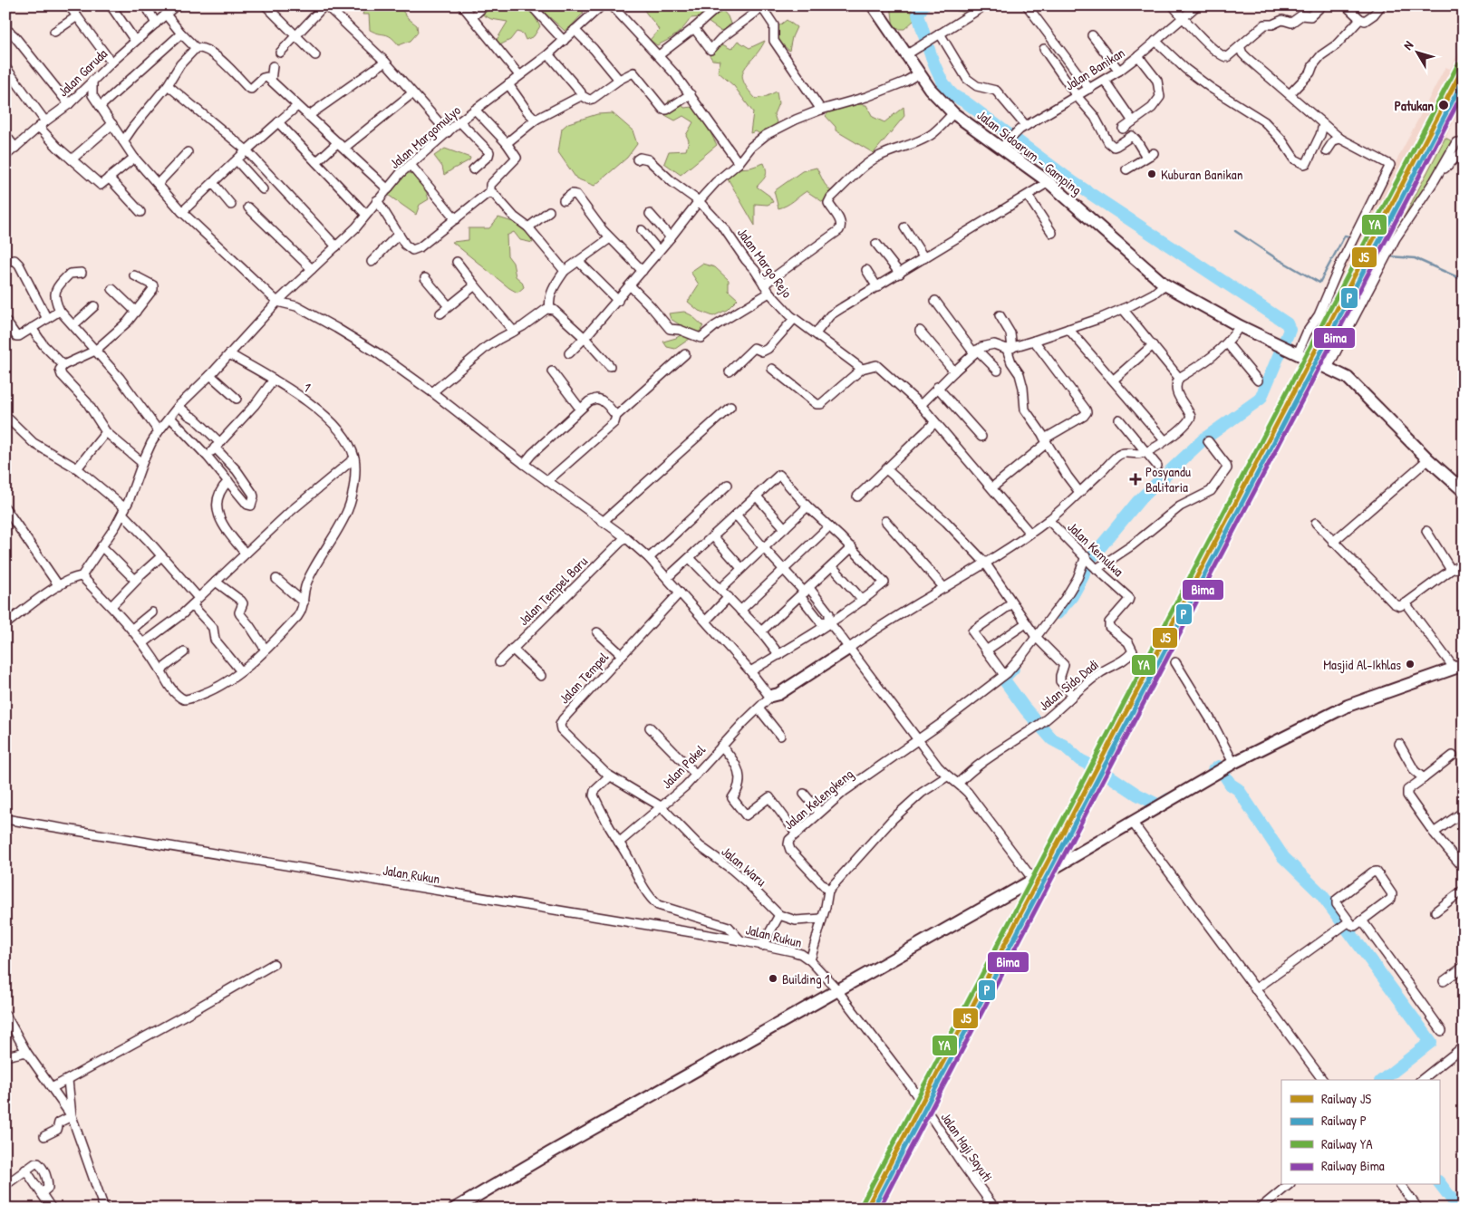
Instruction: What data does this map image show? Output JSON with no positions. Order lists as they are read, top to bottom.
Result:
{
  "streets": {
    "main road": ["Jalan Sidoarum - Gamping"],
    "street": [
      "Jalan Banikan",
      "Jalan Garuda",
      "Jalan Margomulyo",
      "Jalan Margo Rejo",
      "1",
      "Jalan Kemulwa",
      "Jalan Tempel Baru",
      "Jalan Tempel",
      "Jalan Sido Dadi",
      "Jalan Pakel",
      "Jalan Kelengkeng",
      "Jalan Waru",
      "Jalan Rukun",
      "Jalan Haji Sayuti"
    ]
  },
  "crossings": [
    ["Jalan Banikan", "Jalan Sidoarum - Gamping"],
    ["Jalan Margomulyo", "1"],
    ["Jalan Kemulwa", "Jalan Sido Dadi"],
    ["Jalan Kemulwa", "Jalan Kelengkeng"],
    ["Jalan Tempel", "Jalan Pakel"],
    ["Jalan Tempel", "Jalan Waru"],
    ["Jalan Pakel", "Jalan Waru"],
    ["Jalan Rukun", "Jalan Haji Sayuti"]
  ],
  "places": {
    "other": [
      "Patukan",
      "Kuburan Banikan",
      "Masjid Al-Ikhlas",
      "Building 1"
    ],
    "health": ["Posyandu Balitaria"]
  },
  "lines": [
    "rail line YA",
    "rail line JS",
    "rail line P",
    "rail line Bima"
  ],
  "legend": [
    "Railway JS",
    "Railway P",
    "Railway YA",
    "Railway Bima"
  ],
  "north": "top left"
}
